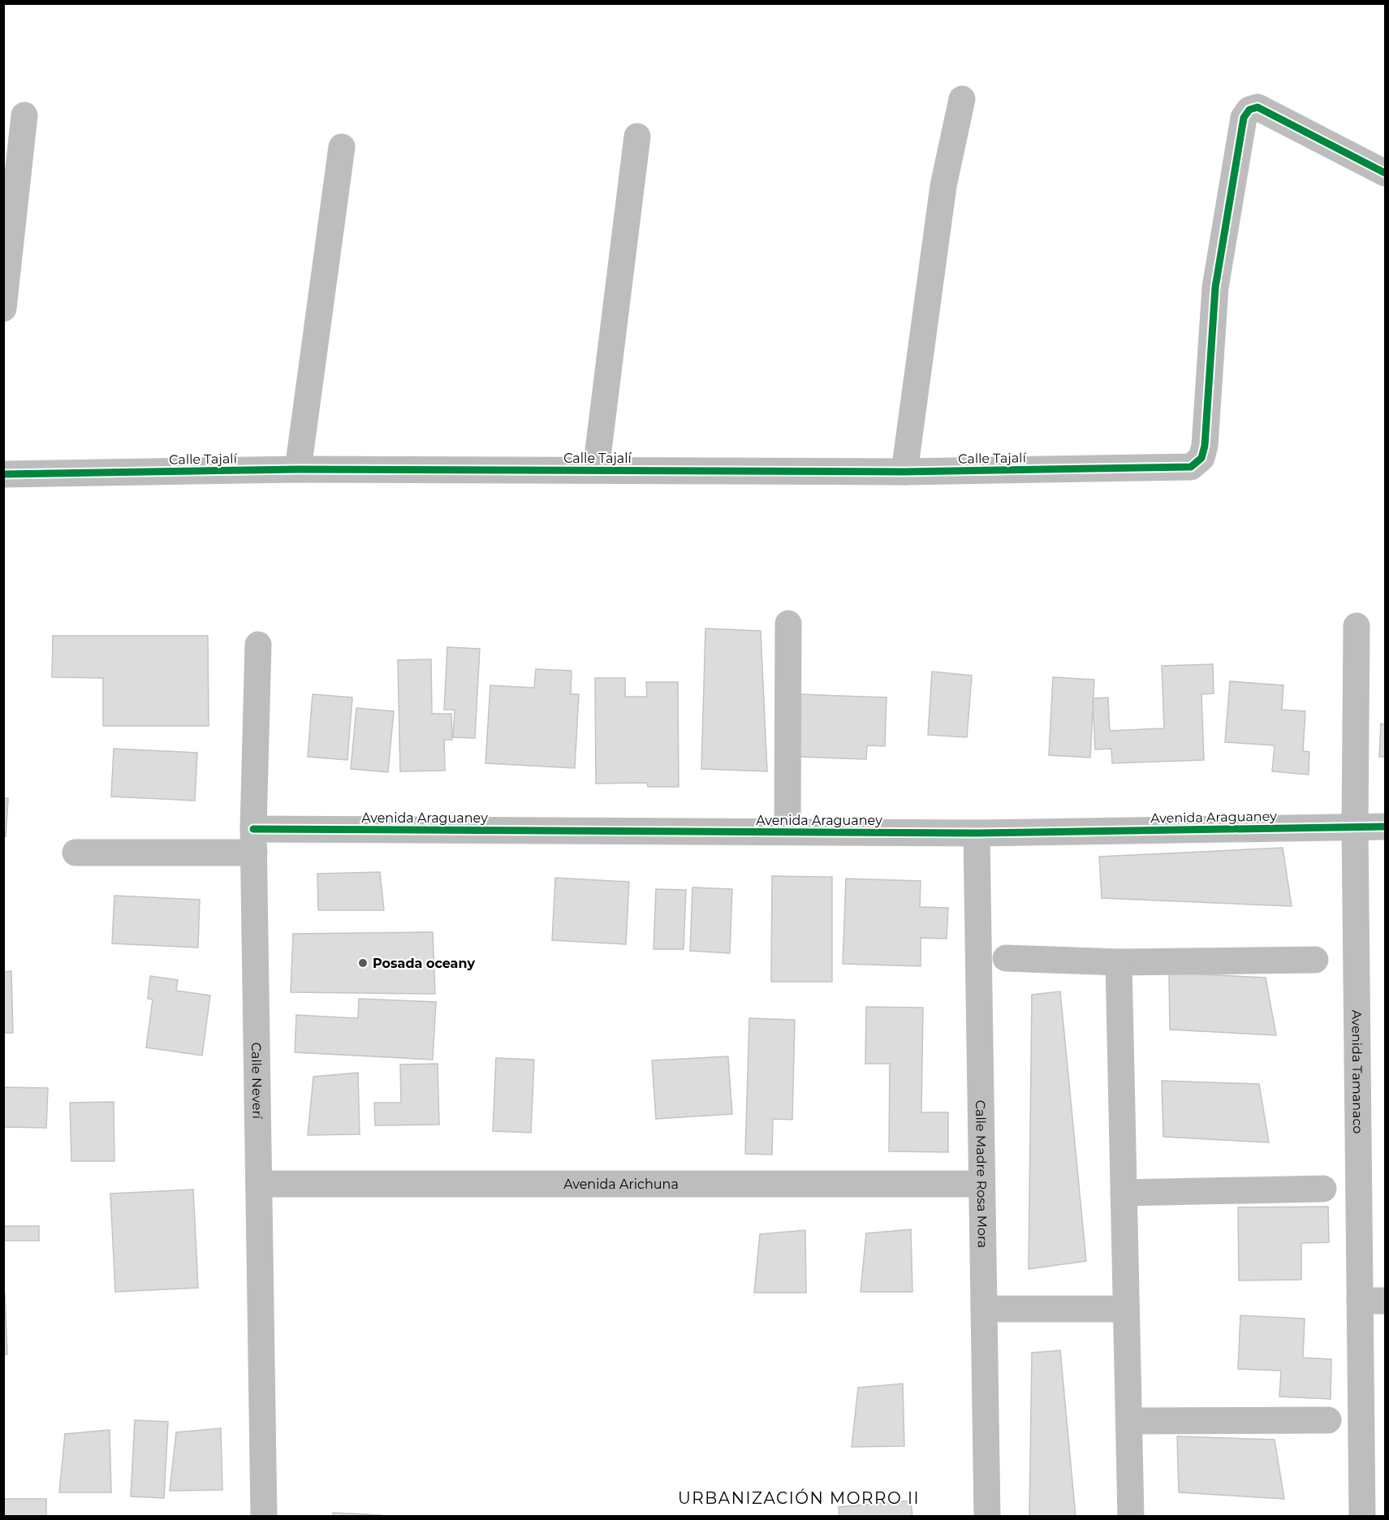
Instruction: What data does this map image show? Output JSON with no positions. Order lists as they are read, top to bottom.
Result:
{
  "streets": {
    "street": [
      "Calle Tajalí",
      "Avenida Araguaney",
      "Avenida Tamanaco",
      "Calle Neverí",
      "Calle Madre Rosa Mora",
      "Avenida Arichuna"
    ]
  },
  "crossings": [
    ["Avenida Araguaney", "Avenida Tamanaco"],
    ["Avenida Araguaney", "Calle Neverí"],
    ["Avenida Araguaney", "Calle Madre Rosa Mora"],
    ["Calle Neverí", "Avenida Arichuna"],
    ["Calle Madre Rosa Mora", "Avenida Arichuna"]
  ],
  "districts": ["URBANIZACIÓN MORRO II"],
  "places": ["Posada oceany"]
}
